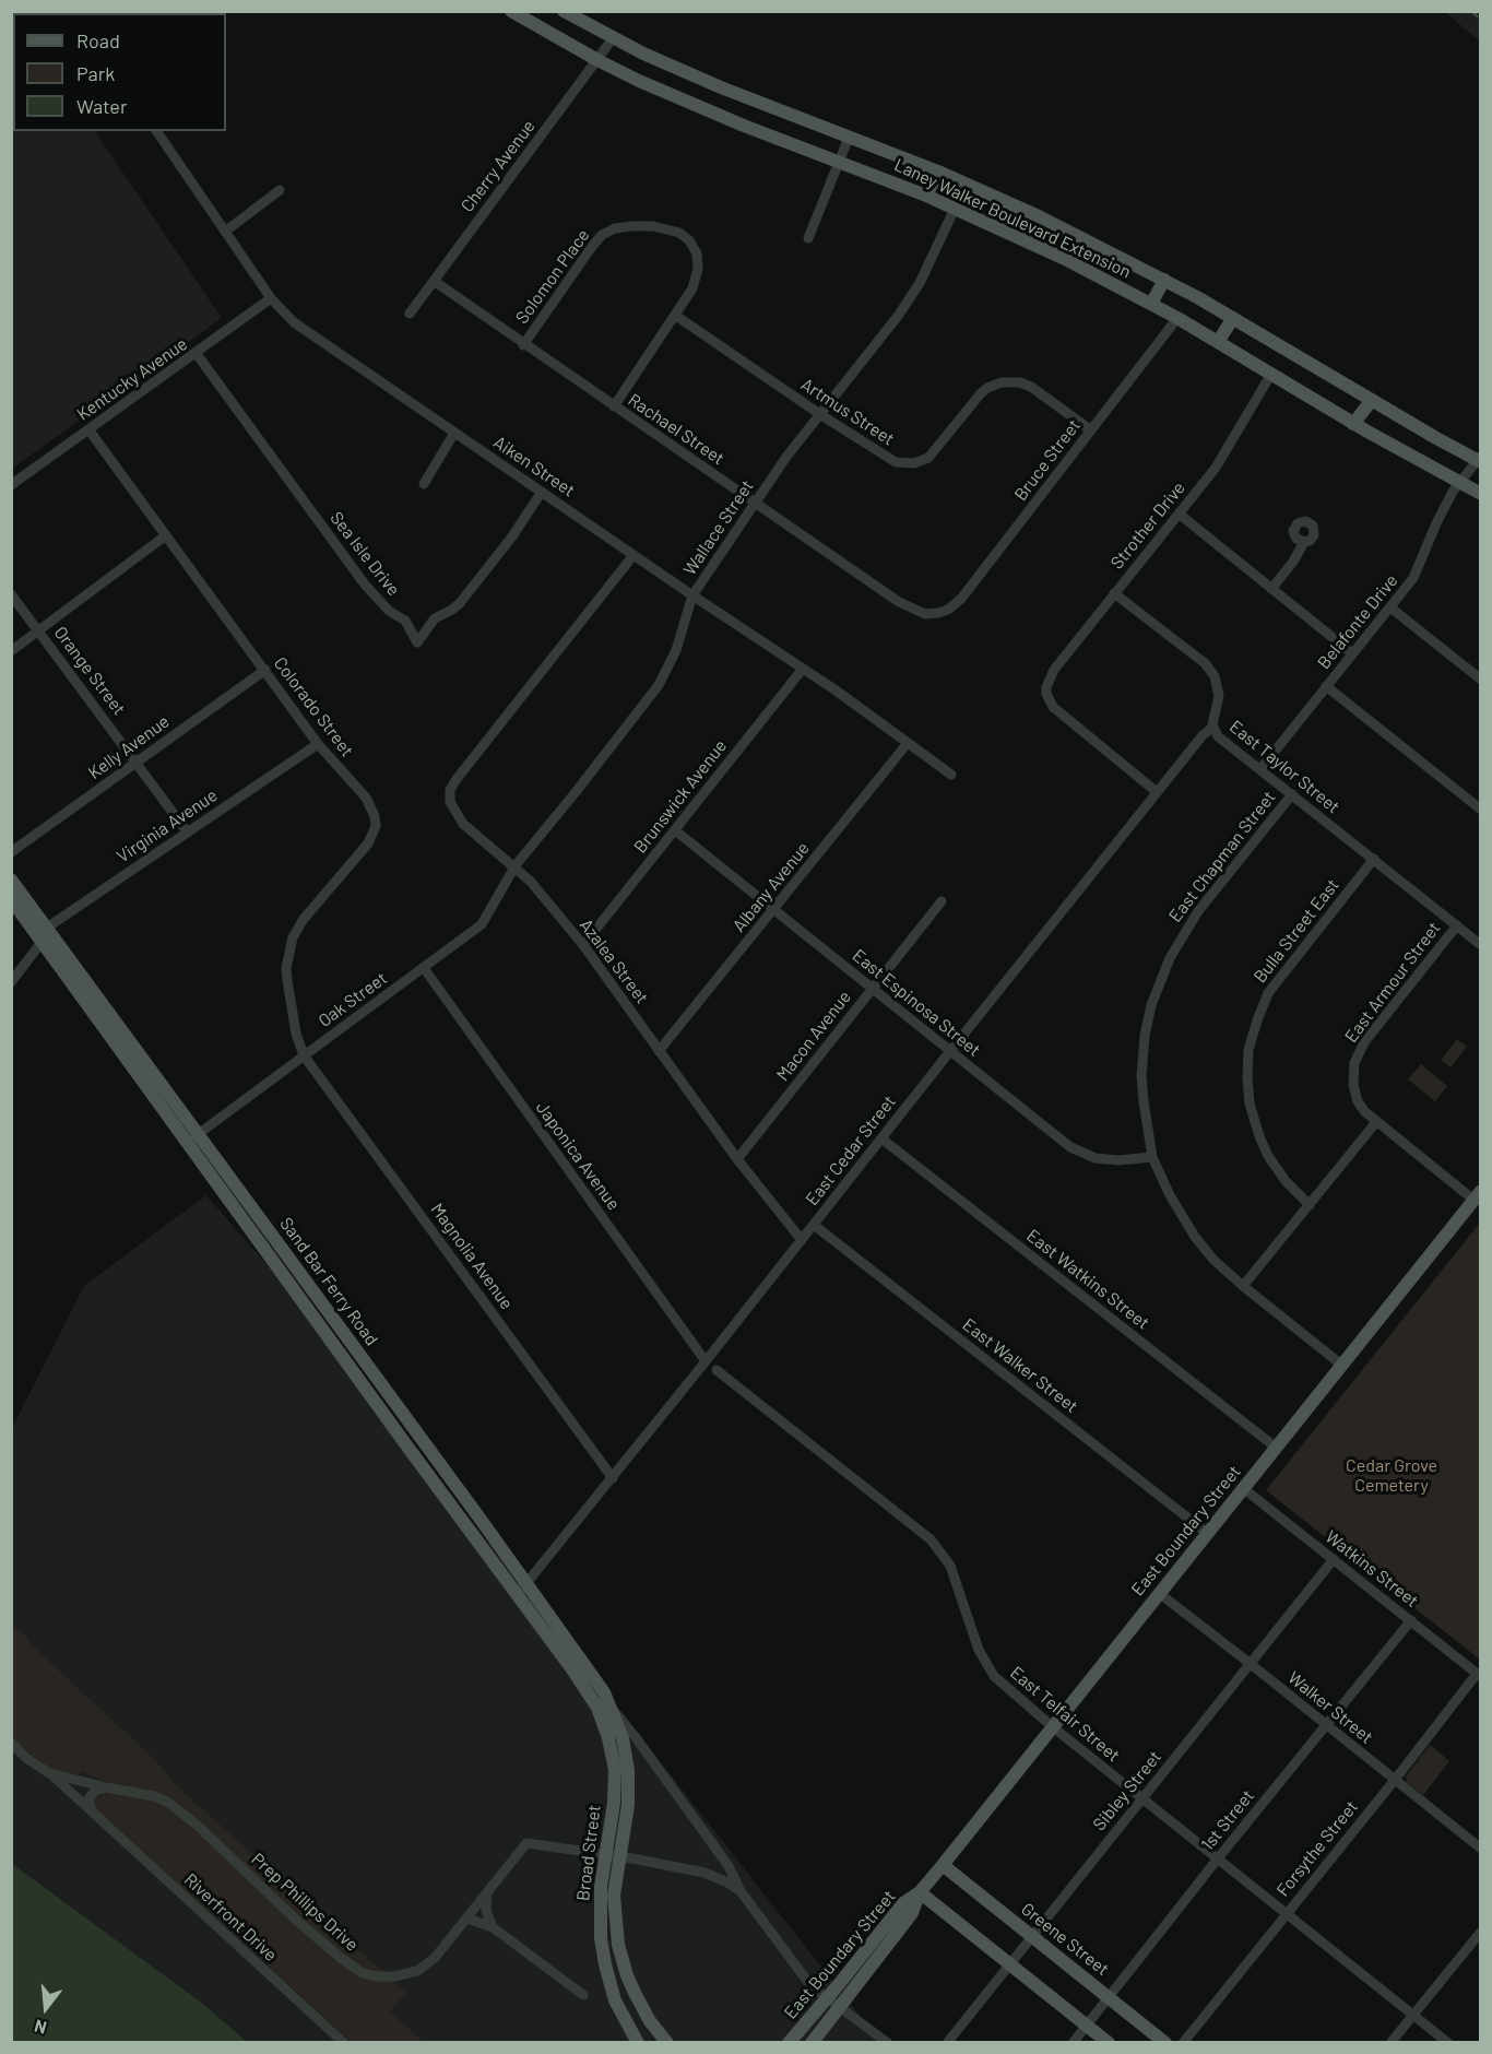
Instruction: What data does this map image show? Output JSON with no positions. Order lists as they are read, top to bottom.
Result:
{
  "streets": {
    "main road": [
      "Laney Walker Boulevard Extension",
      "Sand Bar Ferry Road",
      "East Boundary Street",
      "Broad Street",
      "Greene Street"
    ],
    "street": [
      "Cherry Avenue",
      "Solomon Place",
      "Kentucky Avenue",
      "Artmus Street",
      "Rachael Street",
      "Bruce Street",
      "Aiken Street",
      "Strother Drive",
      "Wallace Street",
      "Sea Isle Drive",
      "Belafonte Drive",
      "Orange Street",
      "Colorado Street",
      "Kelly Avenue",
      "East Taylor Street",
      "Brunswick Avenue",
      "Virginia Avenue",
      "East Chapman Street",
      "Albany Avenue",
      "Bulla Street East",
      "Azalea Street",
      "East Armour Street",
      "Oak Street",
      "East Espinosa Street",
      "Macon Avenue",
      "East Cedar Street",
      "Japonica Avenue",
      "Magnolia Avenue",
      "East Watkins Street",
      "East Walker Street",
      "Watkins Street",
      "Walker Street",
      "East Telfair Street",
      "Sibley Street",
      "1st Street",
      "Forsythe Street",
      "Prep Phillips Drive",
      "Riverfront Drive"
    ]
  },
  "crossings": [
    ["Cherry Avenue", "Laney Walker Boulevard Extension"],
    ["Cherry Avenue", "Rachael Street"],
    ["Laney Walker Boulevard Extension", "Bruce Street"],
    ["Laney Walker Boulevard Extension", "Strother Drive"],
    ["Laney Walker Boulevard Extension", "Wallace Street"],
    ["Laney Walker Boulevard Extension", "Belafonte Drive"],
    ["Solomon Place", "Artmus Street"],
    ["Solomon Place", "Rachael Street"],
    ["Kentucky Avenue", "Aiken Street"],
    ["Kentucky Avenue", "Sea Isle Drive"],
    ["Kentucky Avenue", "Colorado Street"],
    ["Artmus Street", "Bruce Street"],
    ["Artmus Street", "Wallace Street"],
    ["Rachael Street", "Bruce Street"],
    ["Rachael Street", "Wallace Street"],
    ["Aiken Street", "Wallace Street"],
    ["Aiken Street", "Sea Isle Drive"],
    ["Aiken Street", "Brunswick Avenue"],
    ["Aiken Street", "Albany Avenue"],
    ["Aiken Street", "Azalea Street"],
    ["Strother Drive", "East Taylor Street"],
    ["Strother Drive", "East Cedar Street"],
    ["Wallace Street", "Azalea Street"],
    ["Wallace Street", "Oak Street"],
    ["Belafonte Drive", "East Taylor Street"],
    ["Orange Street", "Kelly Avenue"],
    ["Orange Street", "Virginia Avenue"],
    ["Colorado Street", "Kelly Avenue"],
    ["Colorado Street", "Virginia Avenue"],
    ["Colorado Street", "Oak Street"],
    ["Colorado Street", "Magnolia Avenue"],
    ["East Taylor Street", "East Chapman Street"],
    ["East Taylor Street", "Bulla Street East"],
    ["East Taylor Street", "East Armour Street"],
    ["East Taylor Street", "East Cedar Street"],
    ["Brunswick Avenue", "Azalea Street"],
    ["Brunswick Avenue", "East Espinosa Street"],
    ["Virginia Avenue", "Sand Bar Ferry Road"],
    ["East Chapman Street", "East Espinosa Street"],
    ["East Chapman Street", "East Boundary Street"],
    ["Albany Avenue", "Azalea Street"],
    ["Albany Avenue", "East Espinosa Street"],
    ["Azalea Street", "Oak Street"],
    ["Azalea Street", "Macon Avenue"],
    ["Azalea Street", "East Cedar Street"],
    ["East Armour Street", "East Boundary Street"],
    ["Oak Street", "Japonica Avenue"],
    ["Oak Street", "Magnolia Avenue"],
    ["Oak Street", "Sand Bar Ferry Road"],
    ["East Espinosa Street", "Macon Avenue"],
    ["East Espinosa Street", "East Cedar Street"],
    ["East Cedar Street", "Japonica Avenue"],
    ["East Cedar Street", "Magnolia Avenue"],
    ["East Cedar Street", "East Watkins Street"],
    ["East Cedar Street", "Sand Bar Ferry Road"],
    ["East Cedar Street", "East Walker Street"],
    ["East Watkins Street", "East Boundary Street"],
    ["Sand Bar Ferry Road", "Broad Street"],
    ["East Walker Street", "East Boundary Street"],
    ["East Boundary Street", "Watkins Street"],
    ["East Boundary Street", "Walker Street"],
    ["East Boundary Street", "East Telfair Street"],
    ["East Boundary Street", "Greene Street"],
    ["Watkins Street", "Sibley Street"],
    ["Watkins Street", "1st Street"],
    ["Watkins Street", "Forsythe Street"],
    ["Walker Street", "Sibley Street"],
    ["Walker Street", "1st Street"],
    ["Walker Street", "Forsythe Street"],
    ["East Telfair Street", "Sibley Street"],
    ["East Telfair Street", "1st Street"],
    ["East Telfair Street", "Forsythe Street"],
    ["Sibley Street", "Greene Street"],
    ["1st Street", "Greene Street"],
    ["Broad Street", "Prep Phillips Drive"],
    ["Prep Phillips Drive", "Riverfront Drive"]
  ],
  "parks": ["Cedar Grove Cemetery"],
  "legend": ["Road", "Park", "Water"],
  "north": "bottom"
}
